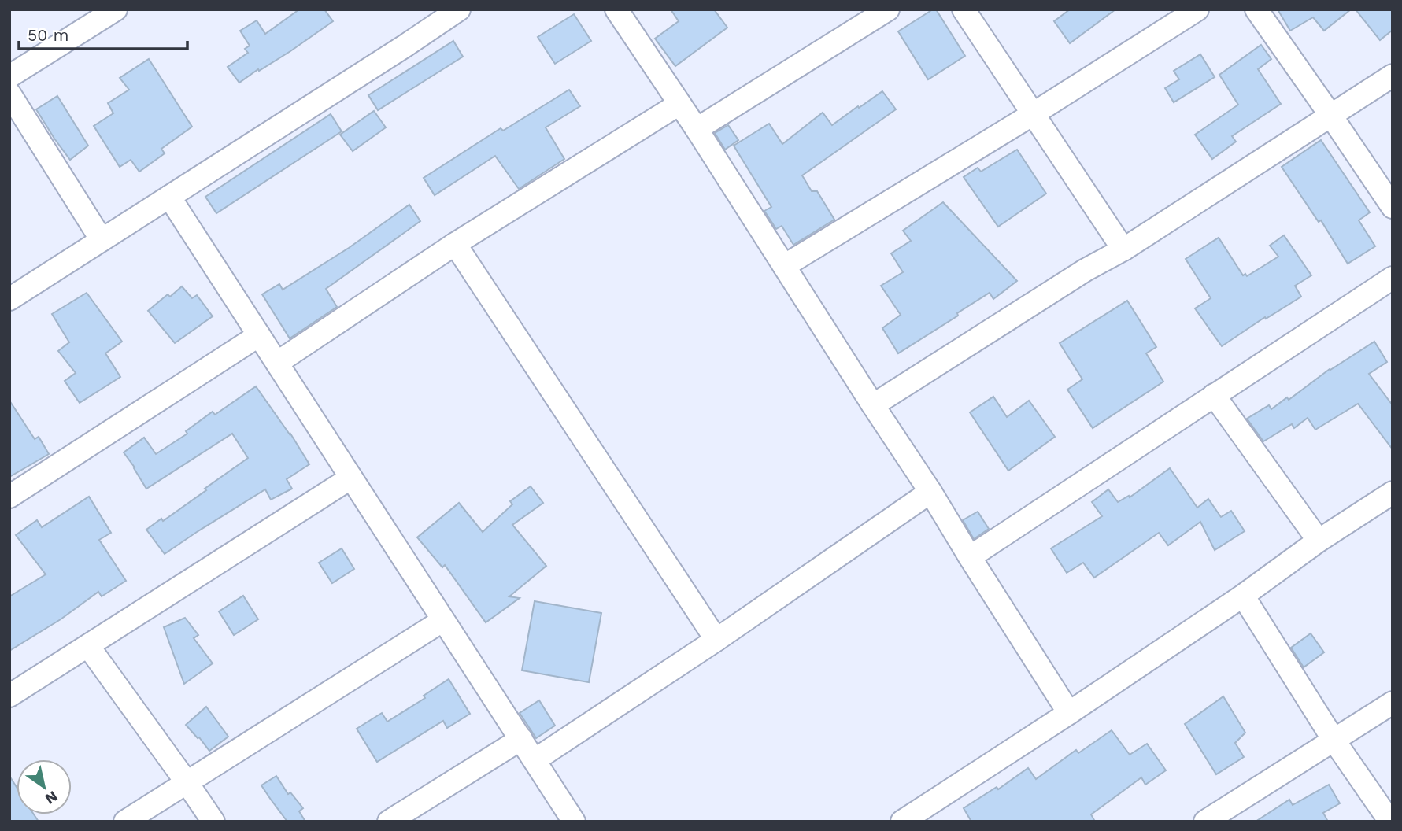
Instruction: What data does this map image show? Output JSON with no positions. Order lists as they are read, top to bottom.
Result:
{
  "scale_bar": "50 m",
  "north": "bottom right"
}
